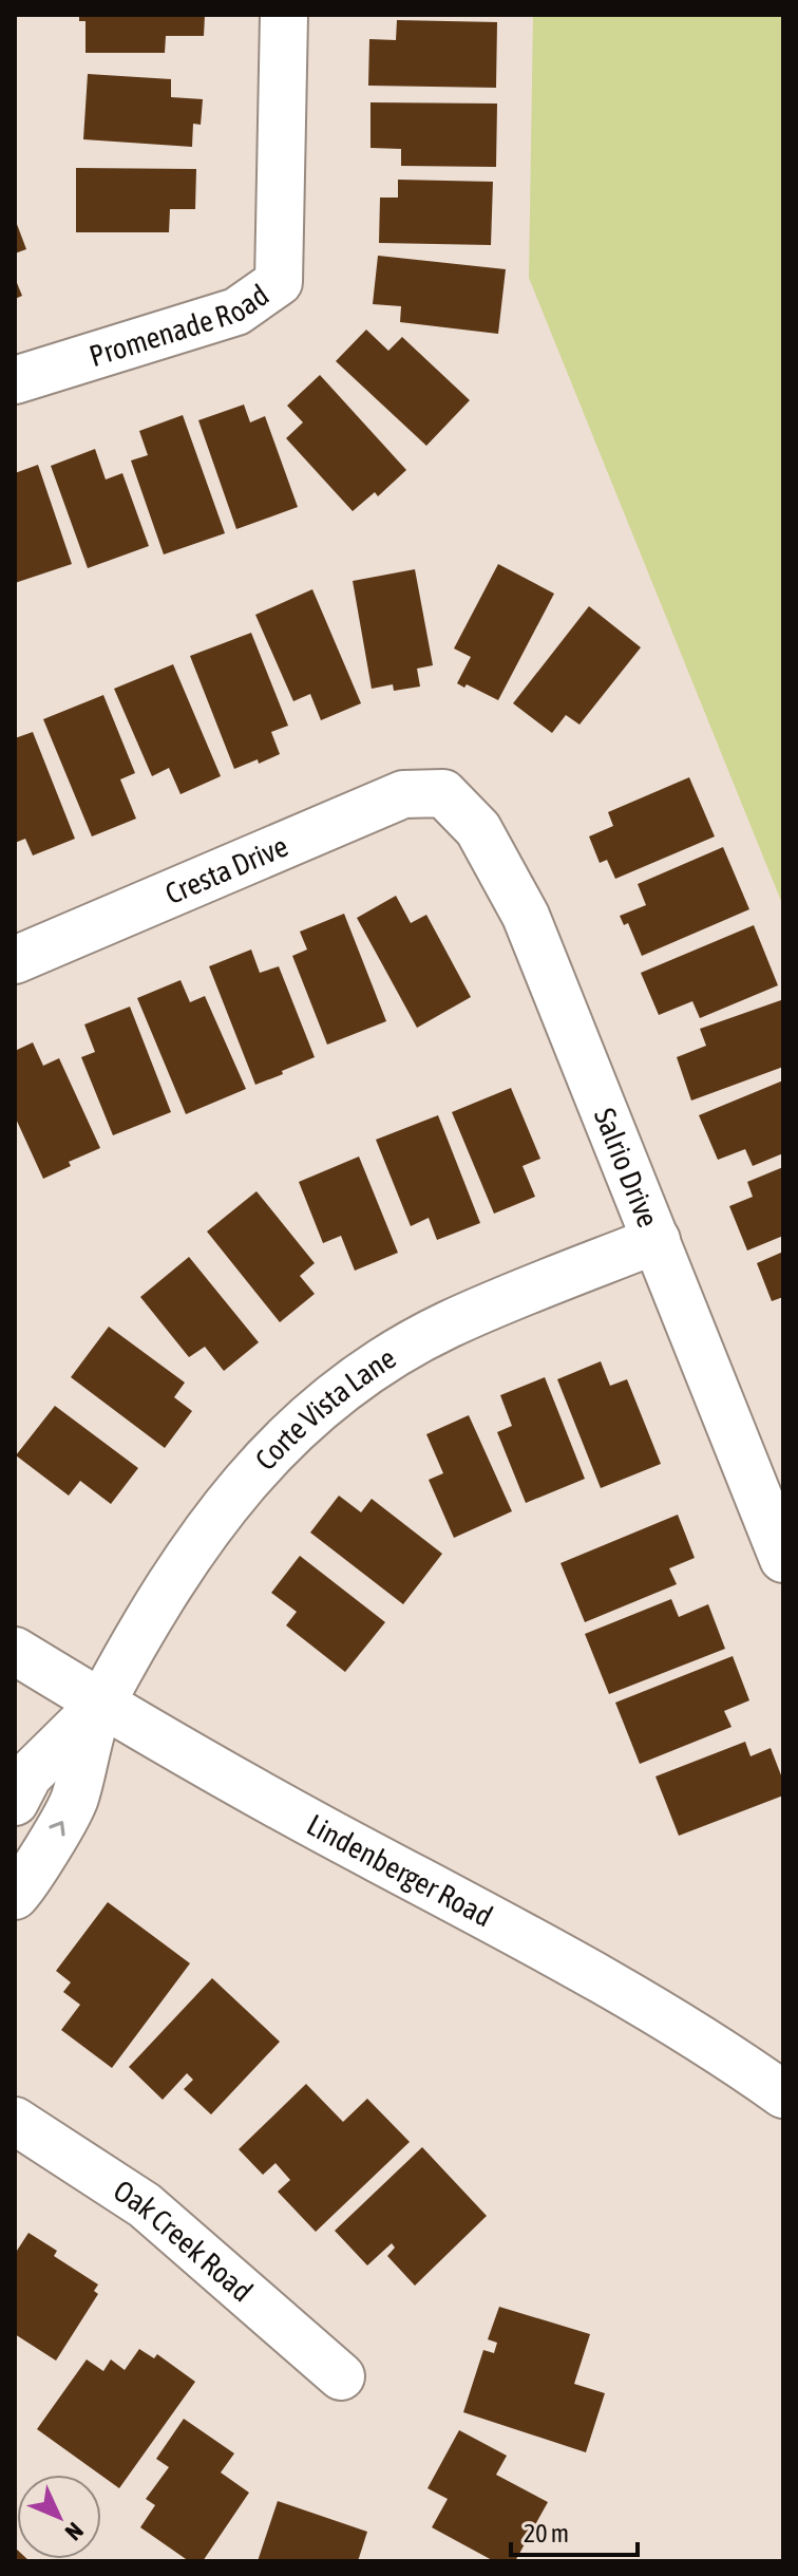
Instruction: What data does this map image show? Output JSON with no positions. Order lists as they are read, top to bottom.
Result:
{
  "streets": {
    "street": [
      "Promenade Road",
      "Cresta Drive",
      "Salrio Drive",
      "Corte Vista Lane",
      "Lindenberger Road",
      "Oak Creek Road"
    ]
  },
  "crossings": [
    ["Cresta Drive", "Salrio Drive"],
    ["Salrio Drive", "Corte Vista Lane"],
    ["Corte Vista Lane", "Lindenberger Road"]
  ],
  "scale_bar": "20 m",
  "north": "bottom right"
}
